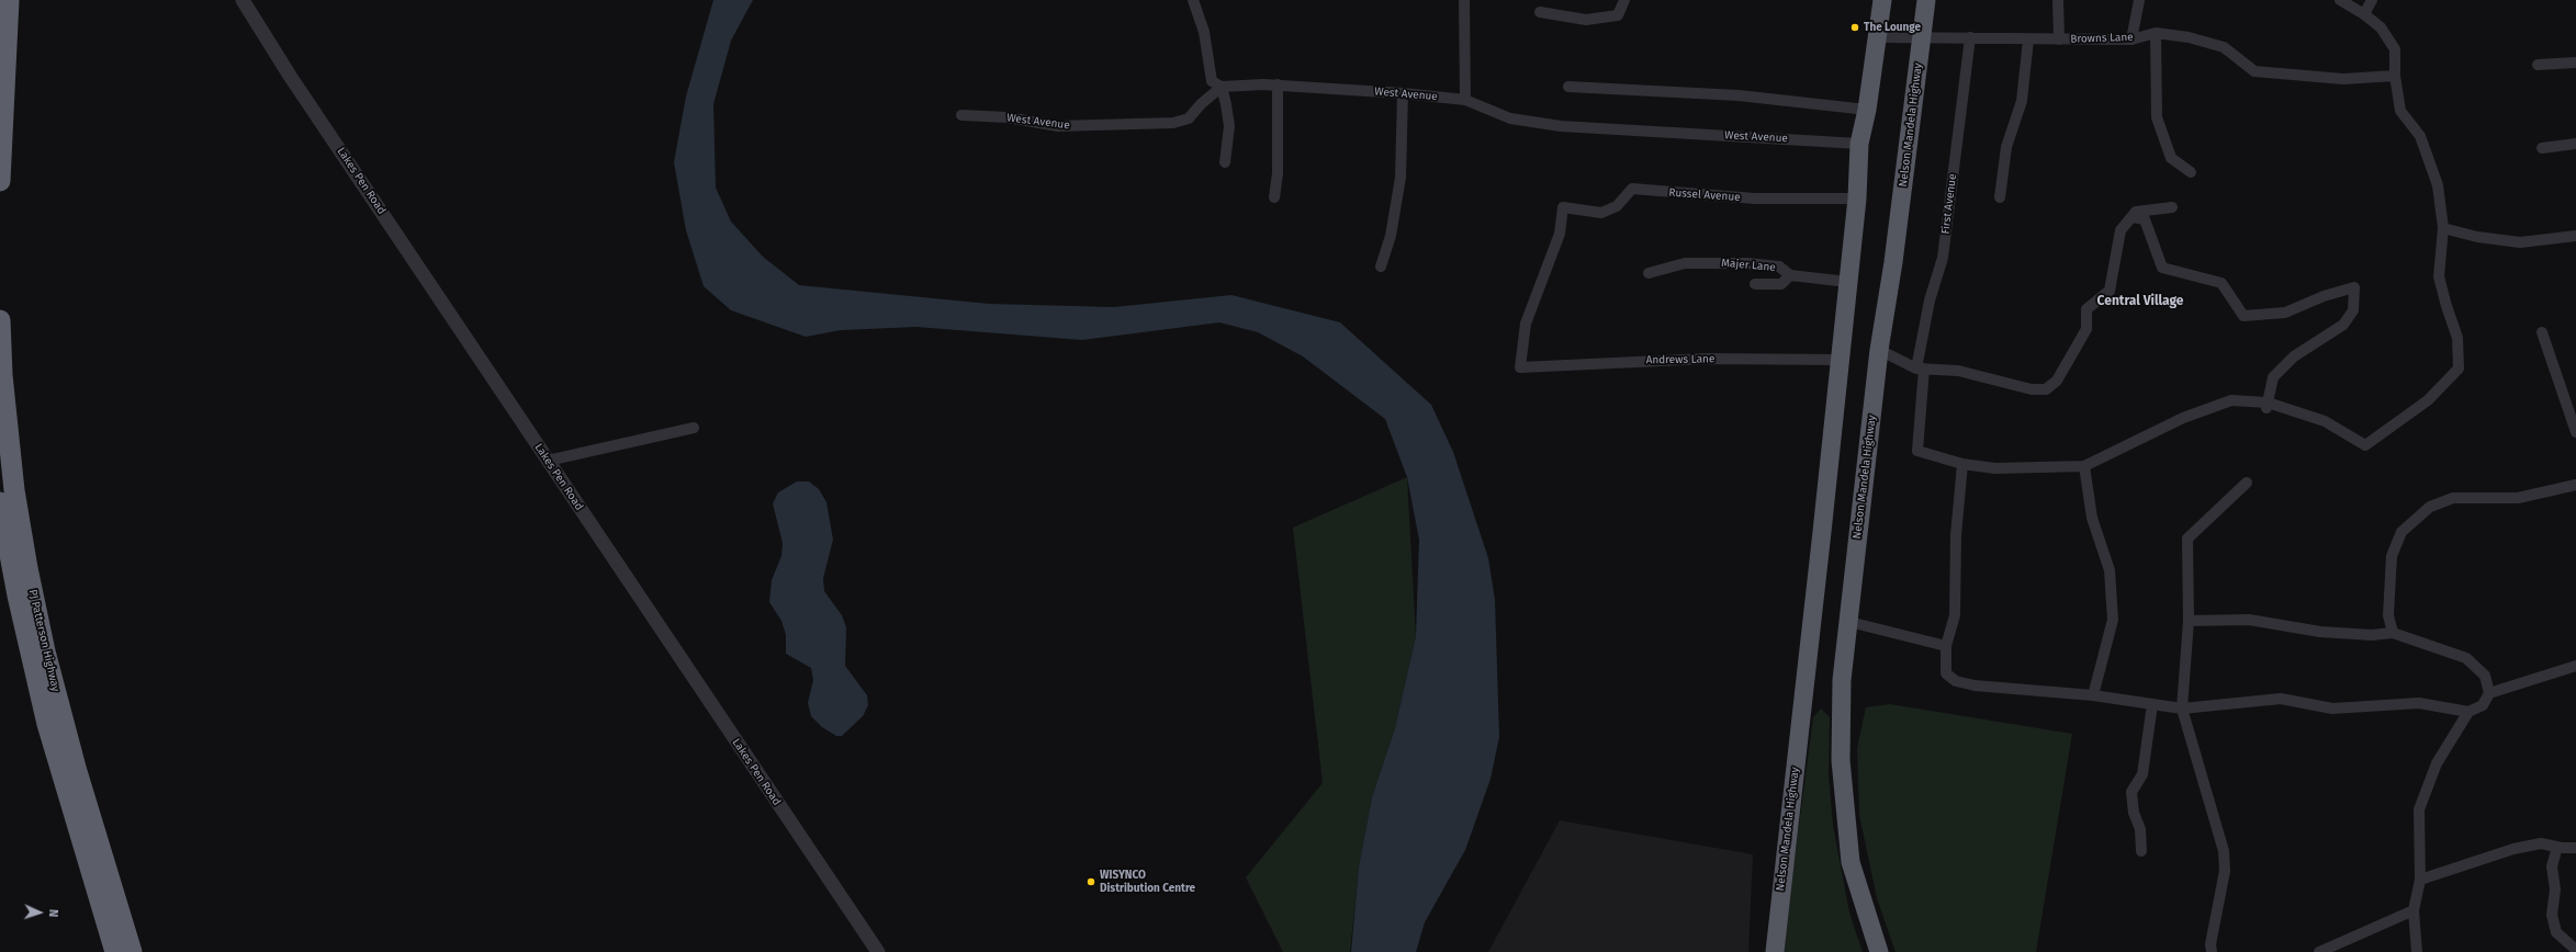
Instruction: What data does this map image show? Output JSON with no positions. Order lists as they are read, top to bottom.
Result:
{
  "streets": {
    "highway": ["Nelson Mandela Highway", "PJ Patterson Highway"],
    "street": [
      "Browns Lane",
      "West Avenue",
      "Lakes Pen Road",
      "Russel Avenue",
      "First Avenue",
      "Majer Lane",
      "Andrews Lane"
    ]
  },
  "crossings": [
    ["Browns Lane", "Nelson Mandela Highway"],
    ["Browns Lane", "First Avenue"],
    ["West Avenue", "Nelson Mandela Highway"],
    ["Nelson Mandela Highway", "Russel Avenue"],
    ["Nelson Mandela Highway", "Majer Lane"],
    ["Nelson Mandela Highway", "Andrews Lane"],
    ["Russel Avenue", "Andrews Lane"]
  ],
  "districts": ["Central Village"],
  "places": ["The Lounge", "WISYNCO Distribution Centre"],
  "north": "right"
}
